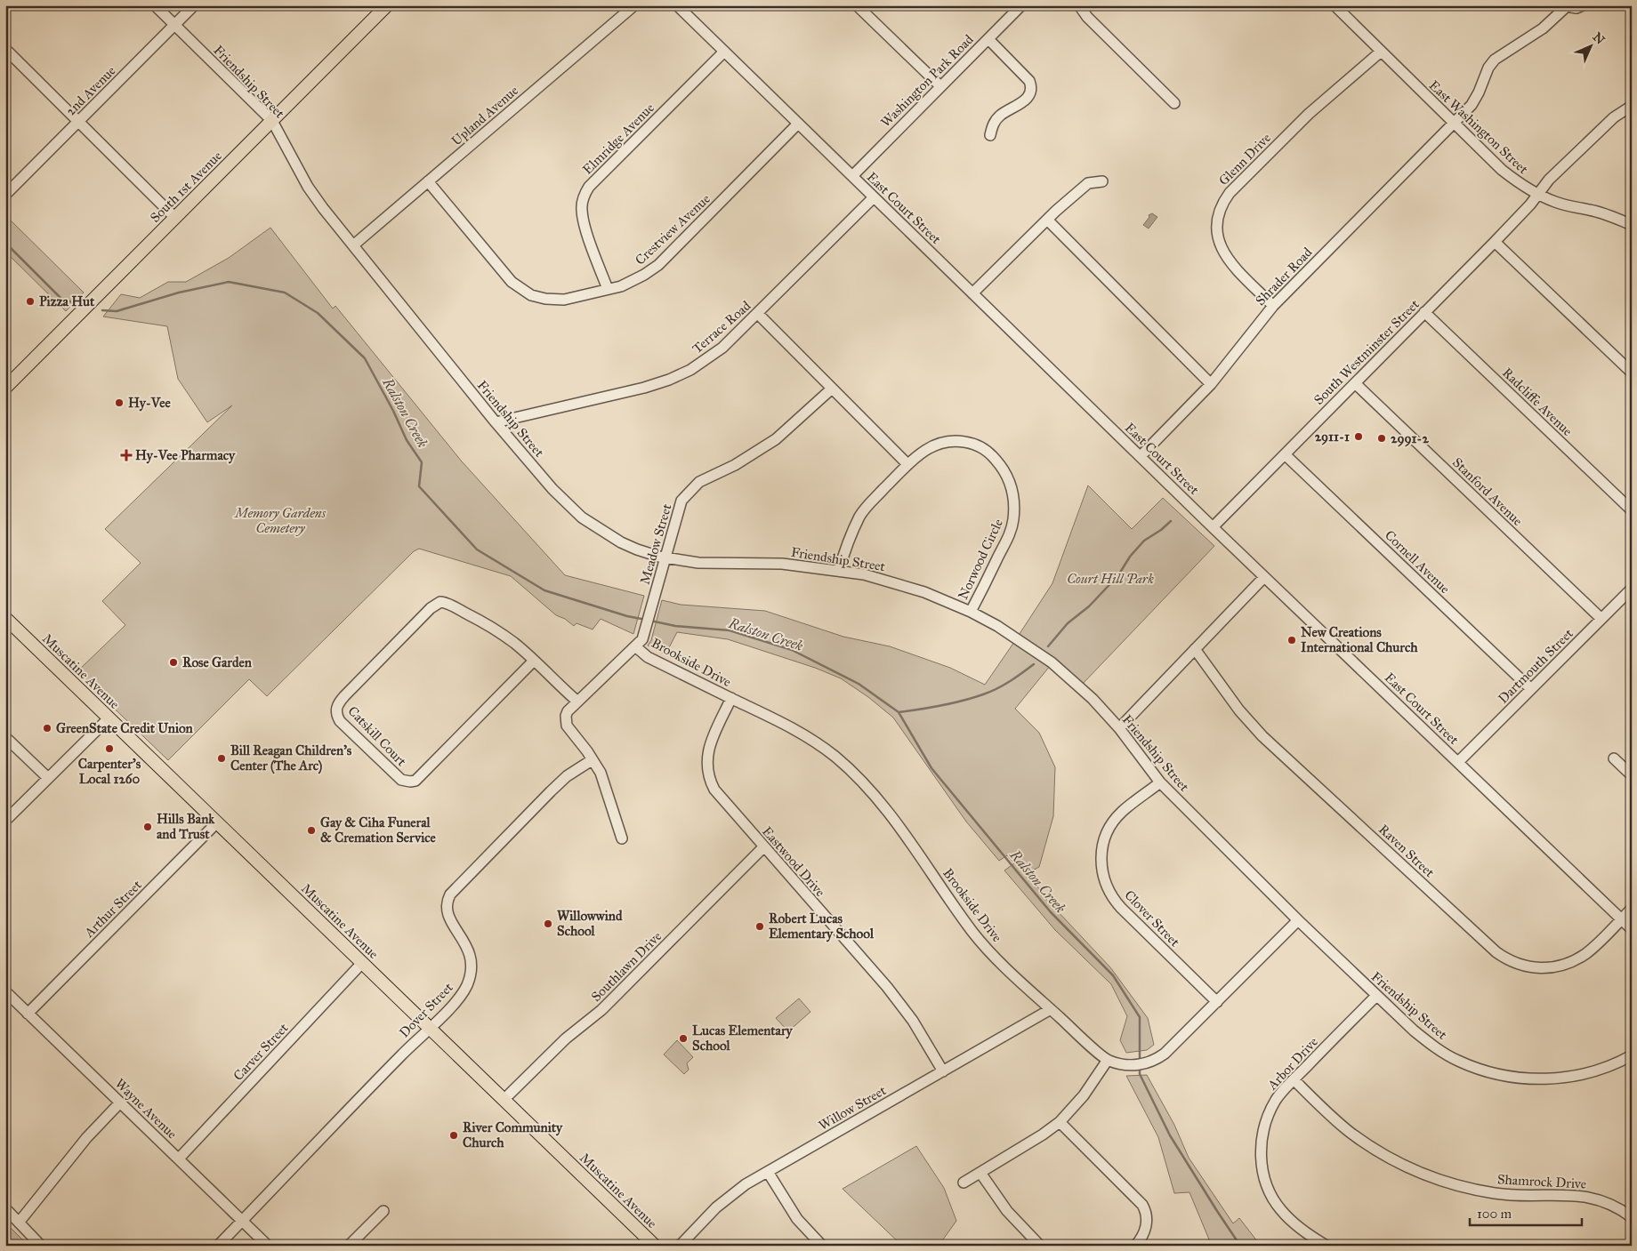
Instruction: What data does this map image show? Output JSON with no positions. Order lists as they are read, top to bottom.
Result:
{
  "streets": {
    "main road": ["South 1st Avenue", "Muscatine Avenue"],
    "street": [
      "Washington Park Road",
      "Friendship Street",
      "2nd Avenue",
      "Upland Avenue",
      "East Washington Street",
      "Elmridge Avenue",
      "Glenn Drive",
      "East Court Street",
      "Crestview Avenue",
      "Shrader Road",
      "Terrace Road",
      "South Westminster Street",
      "Radcliffe Avenue",
      "Stanford Avenue",
      "Meadow Street",
      "Norwood Circle",
      "Cornell Avenue",
      "Brookside Drive",
      "Dartmouth Street",
      "Catskill Court",
      "Raven Street",
      "Eastwood Drive",
      "Arthur Street",
      "Clover Street",
      "Southlawn Drive",
      "Dover Street",
      "Carver Street",
      "Arbor Drive",
      "Willow Street",
      "Wayne Avenue",
      "Shamrock Drive"
    ]
  },
  "crossings": [
    ["Washington Park Road", "East Court Street"],
    ["Friendship Street", "2nd Avenue"],
    ["Friendship Street", "Upland Avenue"],
    ["Friendship Street", "South 1st Avenue"],
    ["Friendship Street", "Terrace Road"],
    ["Friendship Street", "Meadow Street"],
    ["Friendship Street", "Norwood Circle"],
    ["Friendship Street", "Brookside Drive"],
    ["Friendship Street", "Clover Street"],
    ["Friendship Street", "Arbor Drive"],
    ["Upland Avenue", "Crestview Avenue"],
    ["East Washington Street", "Glenn Drive"],
    ["East Washington Street", "Shrader Road"],
    ["East Washington Street", "South Westminster Street"],
    ["Elmridge Avenue", "East Court Street"],
    ["Elmridge Avenue", "Crestview Avenue"],
    ["Glenn Drive", "Shrader Road"],
    ["East Court Street", "Crestview Avenue"],
    ["East Court Street", "Shrader Road"],
    ["East Court Street", "Terrace Road"],
    ["East Court Street", "South Westminster Street"],
    ["East Court Street", "Dartmouth Street"],
    ["East Court Street", "Raven Street"],
    ["South Westminster Street", "Radcliffe Avenue"],
    ["South Westminster Street", "Stanford Avenue"],
    ["South Westminster Street", "Cornell Avenue"],
    ["Stanford Avenue", "Dartmouth Street"],
    ["Meadow Street", "Brookside Drive"],
    ["Meadow Street", "Catskill Court"],
    ["Meadow Street", "Dover Street"],
    ["Cornell Avenue", "Dartmouth Street"],
    ["Brookside Drive", "Eastwood Drive"],
    ["Brookside Drive", "Clover Street"],
    ["Brookside Drive", "Willow Street"],
    ["Muscatine Avenue", "Arthur Street"],
    ["Muscatine Avenue", "Southlawn Drive"],
    ["Muscatine Avenue", "Dover Street"],
    ["Muscatine Avenue", "Carver Street"],
    ["Eastwood Drive", "Southlawn Drive"],
    ["Eastwood Drive", "Willow Street"],
    ["Arthur Street", "Wayne Avenue"],
    ["Dover Street", "Wayne Avenue"],
    ["Carver Street", "Wayne Avenue"],
    ["Arbor Drive", "Shamrock Drive"]
  ],
  "water": ["Ralston Creek"],
  "parks": ["Memory Gardens Cemetery", "Court Hill Park"],
  "places": {
    "other": [
      "Pizza Hut",
      "Hy-Vee",
      "2911-1",
      "2991-2",
      "New Creations International Church",
      "Rose Garden",
      "GreenState Credit Union",
      "Carpenter's Local 1260",
      "Bill Reagan Children’s Center (The Arc)",
      "Hills Bank and Trust",
      "Gay & Ciha Funeral & Cremation Service",
      "Willowwind School",
      "Robert Lucas Elementary School",
      "Lucas Elementary School",
      "River Community Church"
    ],
    "health": ["Hy-Vee Pharmacy"]
  },
  "scale_bar": "100 m",
  "north": "top right"
}
